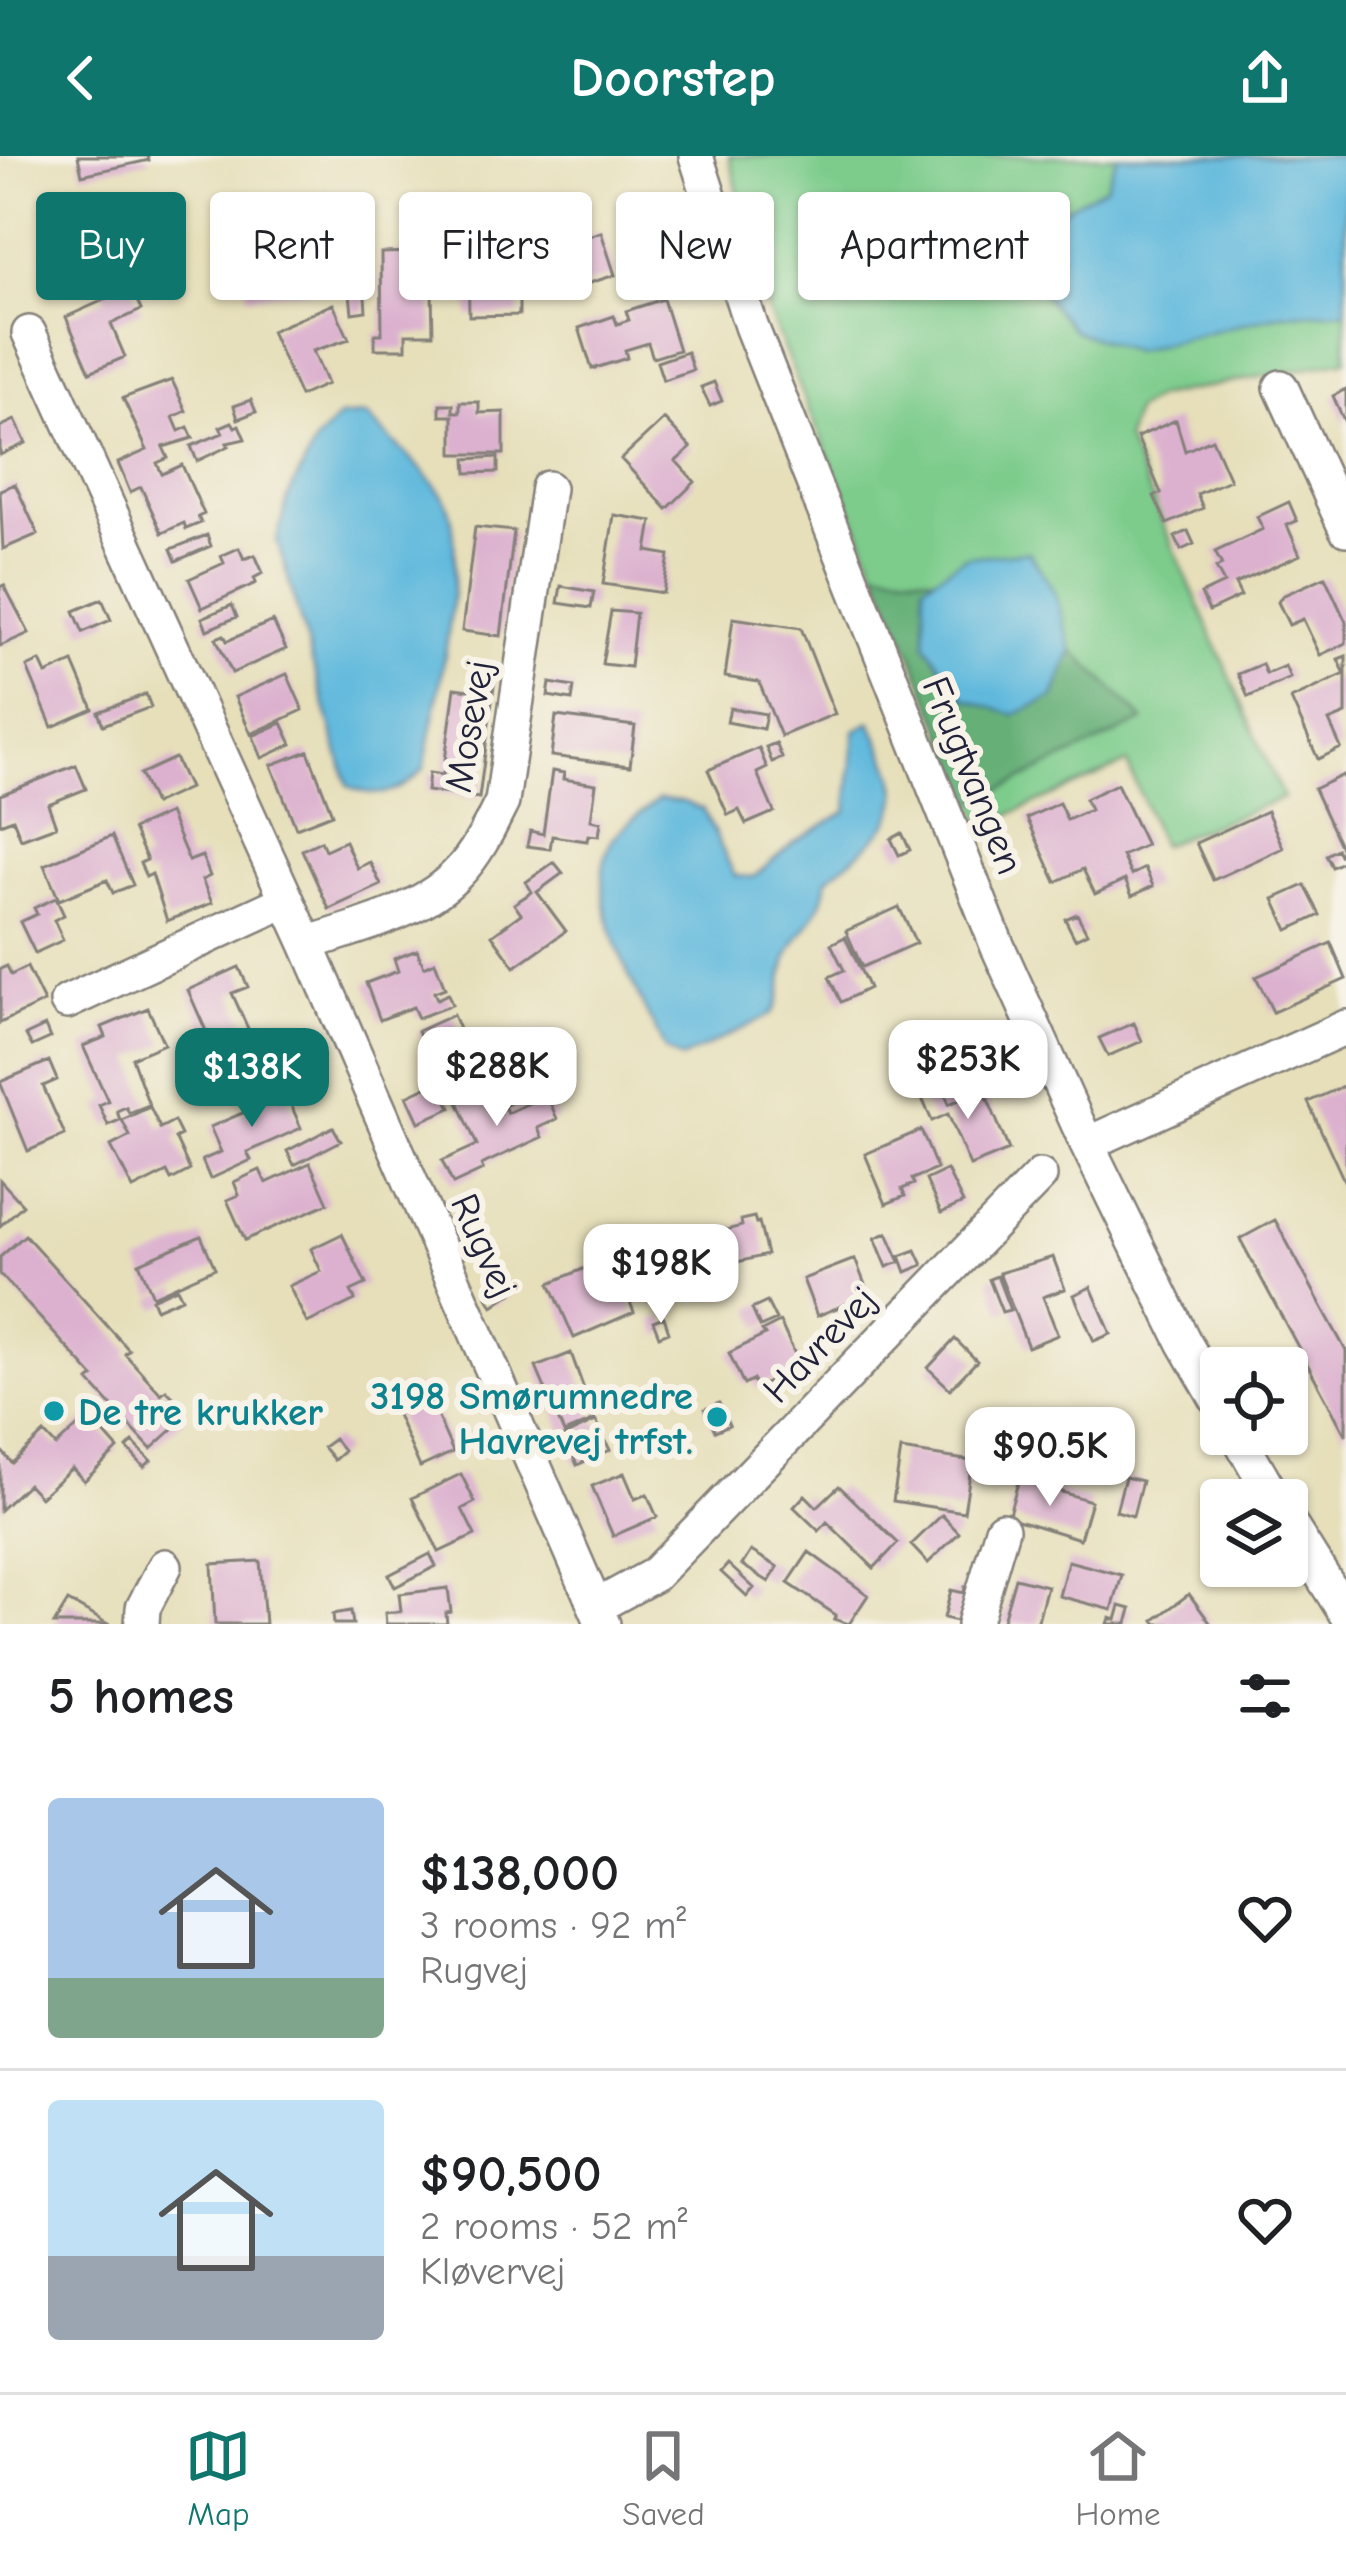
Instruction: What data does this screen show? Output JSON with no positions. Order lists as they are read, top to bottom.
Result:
{
  "streets": {
    "street": [
      "Mosevej",
      "Frugtvangen",
      "Rugvej",
      "Havrevej"
    ]
  },
  "crossings": [
    ["Mosevej", "Rugvej"],
    ["Rugvej", "Havrevej"]
  ],
  "places": ["De tre krukker", "3198 Smørumnedre Havrevej trfst."],
  "page": {
    "header": "Doorstep",
    "chip": [
      "Buy",
      "Rent",
      "Filters",
      "New",
      "Apartment"
    ],
    "price": [
      "$253K",
      "$288K",
      "$138K",
      "$198K",
      "$90.5K"
    ],
    "heading": "5 homes",
    "list": [
      {
        "name": "$138,000",
        "note": "3 rooms · 92 m² · Rugvej"
      },
      {
        "name": "$90,500",
        "note": "2 rooms · 52 m² · Kløvervej"
      }
    ],
    "tabs": ["Map", "Saved", "Home"]
  }
}
